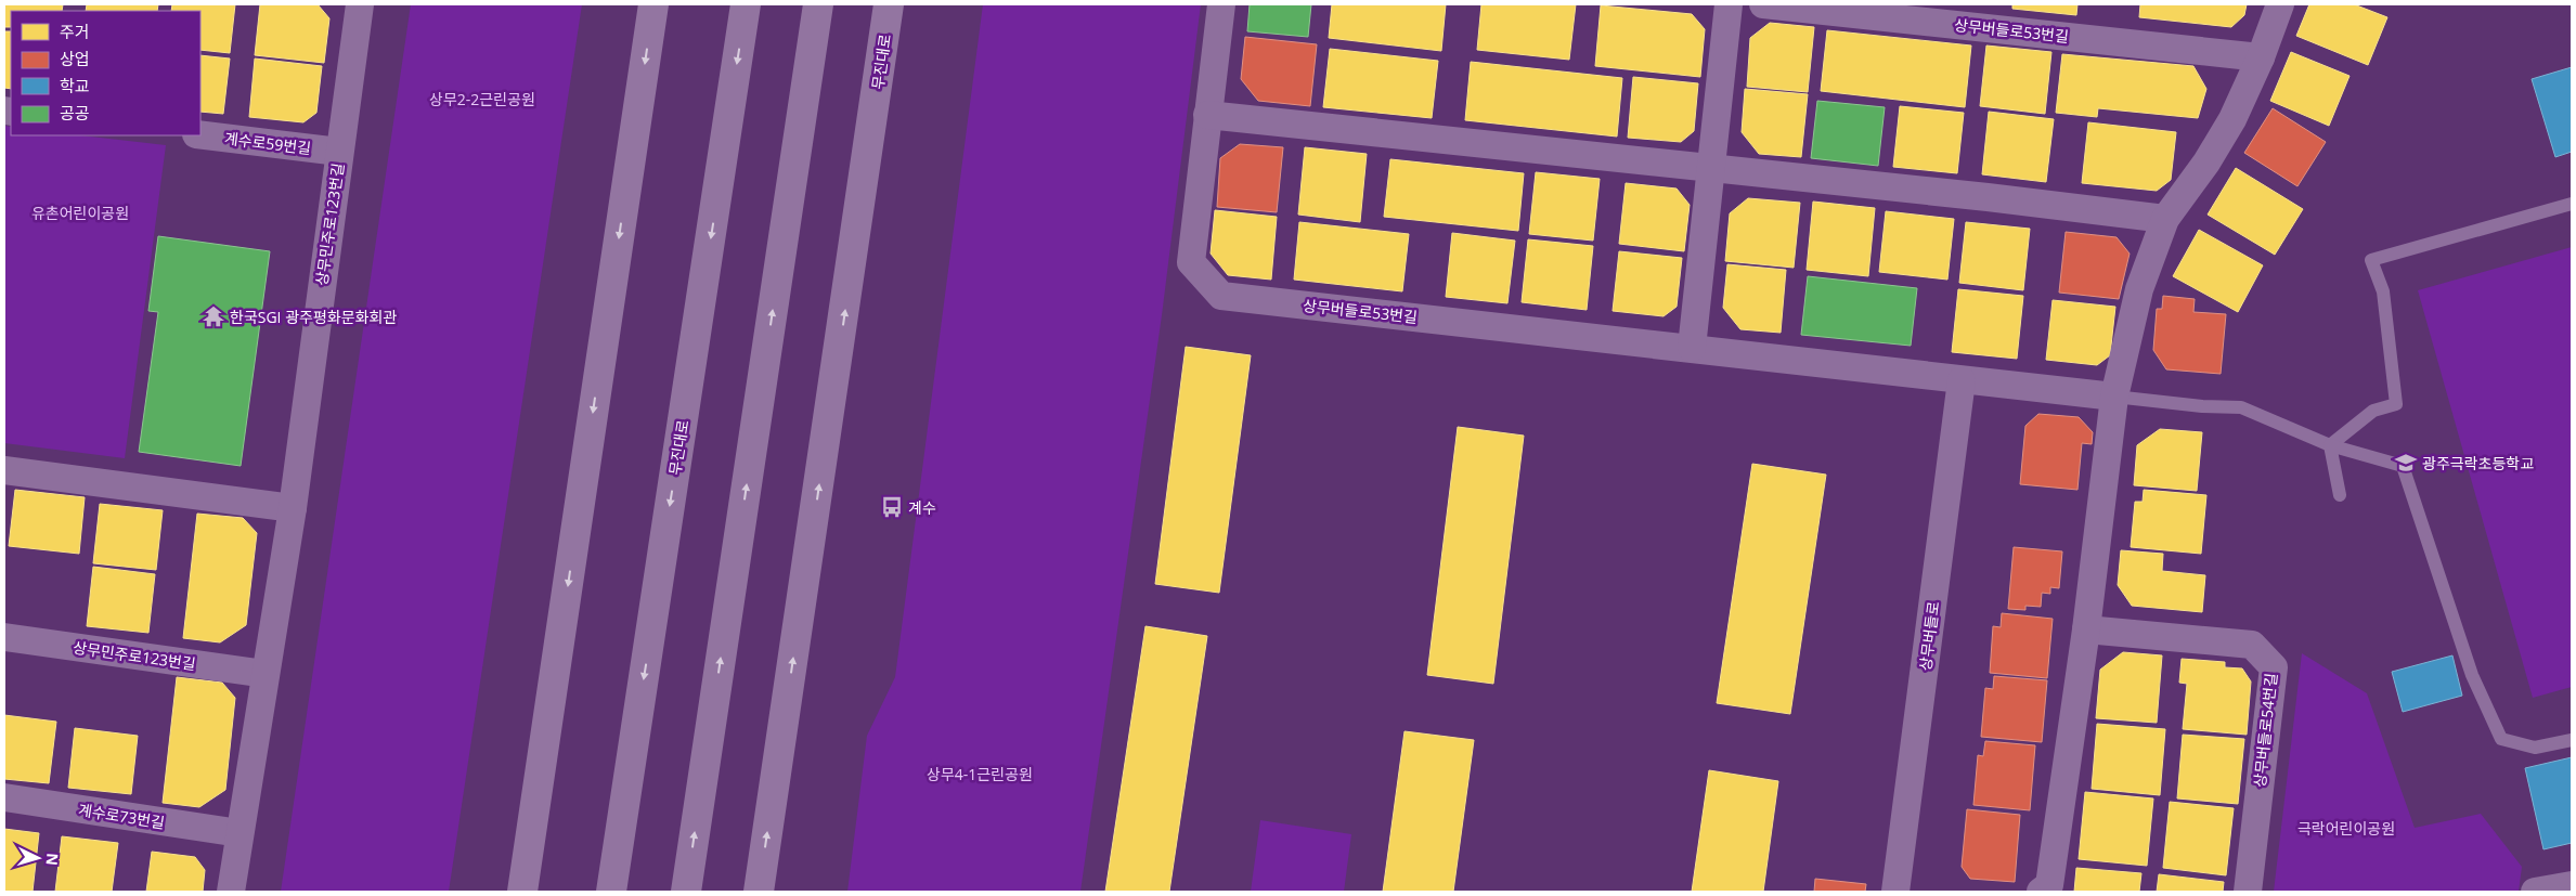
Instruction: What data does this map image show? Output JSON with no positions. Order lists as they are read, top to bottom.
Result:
{
  "streets": {
    "highway": ["무진대로"],
    "street": [
      "상무버들로53번길",
      "계수로59번길",
      "상무민주로123번길",
      "상무버들로",
      "상무버들로54번길",
      "계수로73번길"
    ]
  },
  "crossings": [
    ["상무버들로53번길", "상무버들로"],
    ["계수로59번길", "상무민주로123번길"],
    ["상무민주로123번길", "계수로73번길"]
  ],
  "parks": [
    "상무2-2근린공원",
    "유촌어린이공원",
    "상무4-1근린공원",
    "극락어린이공원"
  ],
  "places": {
    "temple": ["한국SGI 광주평화문화회관"],
    "school or university": ["광주극락초등학교"],
    "bus stop": ["계수"]
  },
  "legend": [
    "주거",
    "상업",
    "학교",
    "공공"
  ],
  "north": "right"
}
